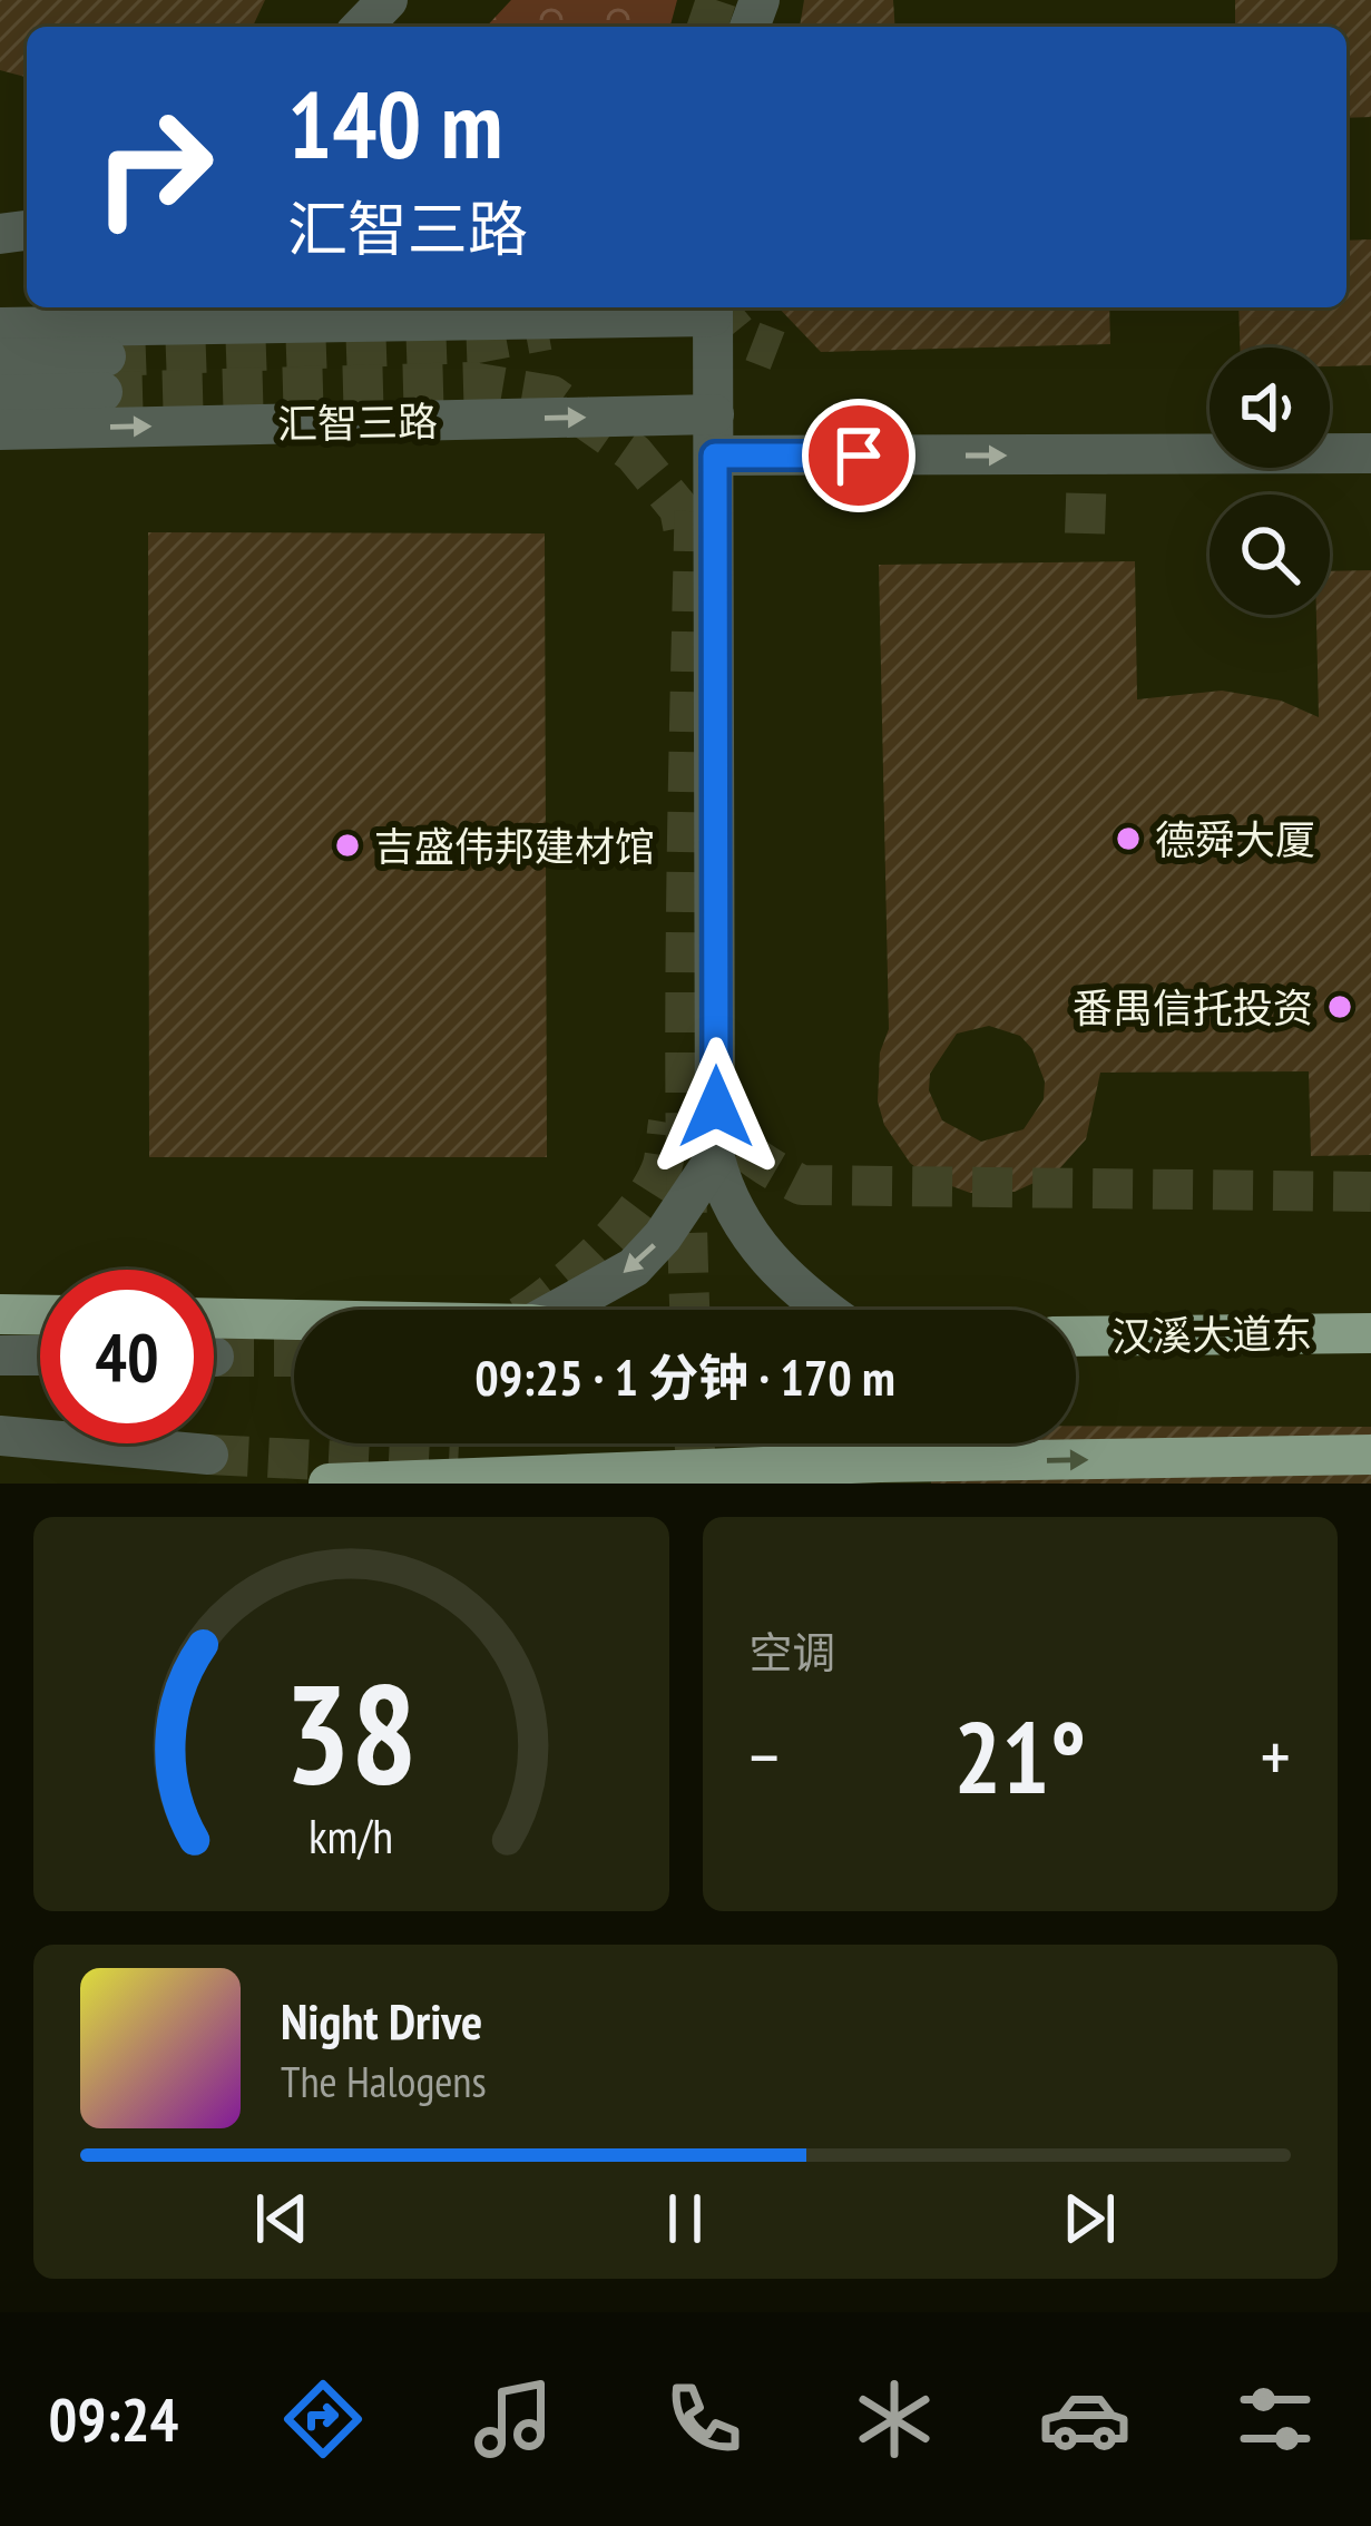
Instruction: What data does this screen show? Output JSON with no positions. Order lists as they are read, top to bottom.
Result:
{
  "streets": {
    "main road": ["汉溪大道东"],
    "street": ["汇智三路"]
  },
  "places": ["德舜大厦", "吉盛伟邦建材馆", "番禺信托投资"],
  "page": {
    "turn": ["140 m", "汇智三路"],
    "limit": "40",
    "trip": "09:25 · 1 分钟 · 170 m",
    "tile": "空调",
    "heat": ["−", "21°", "+"],
    "song": ["Night Drive", "The Halogens"],
    "tabs": "09:24",
    "gauge": ["38", "km/h"]
  }
}
